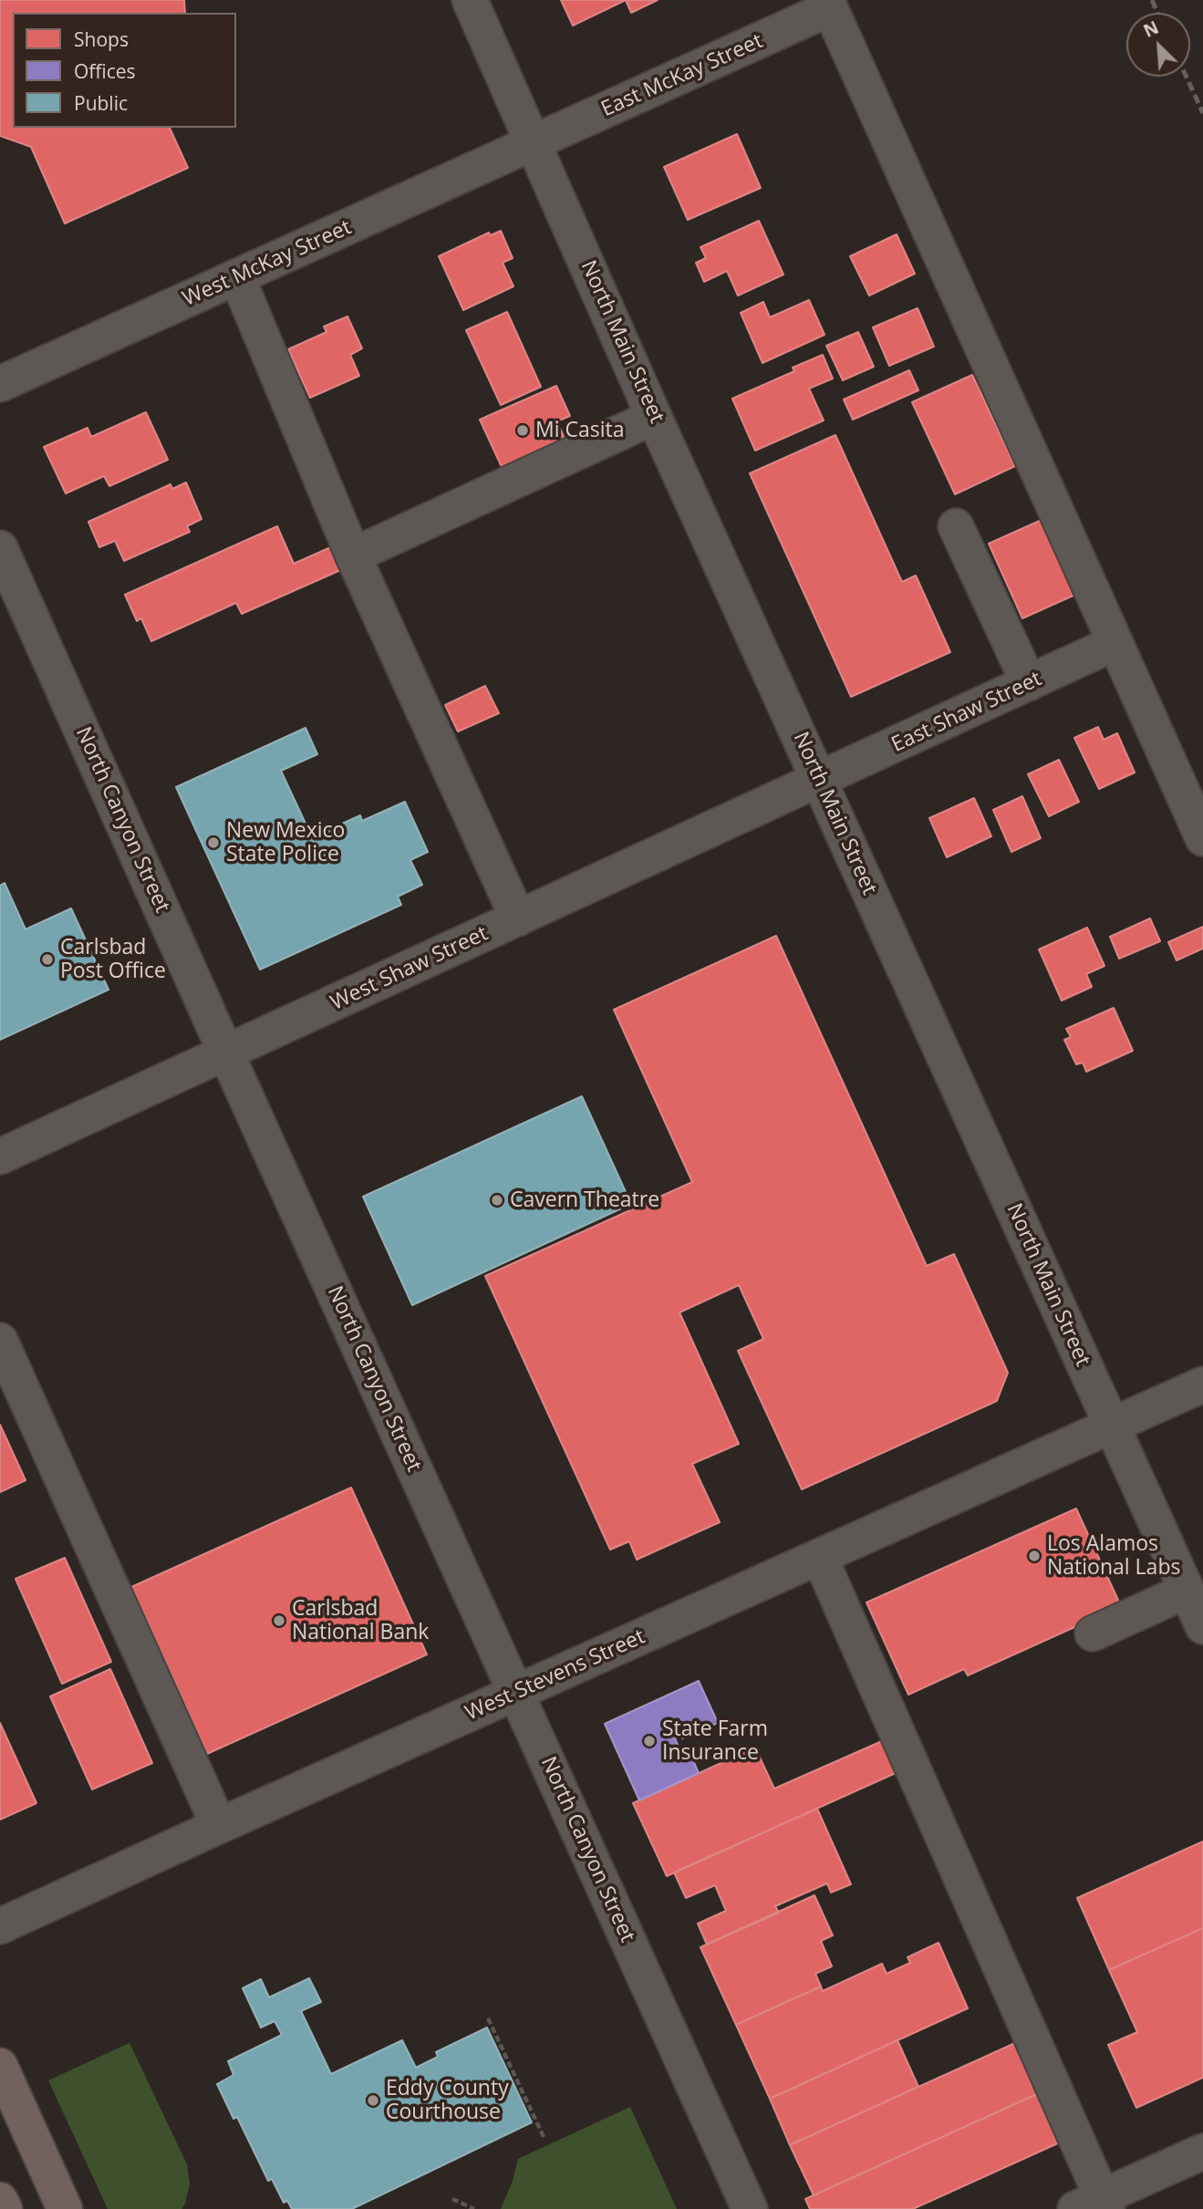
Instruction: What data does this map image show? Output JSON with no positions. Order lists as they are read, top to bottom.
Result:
{
  "streets": {
    "street": [
      "East McKay Street",
      "West McKay Street",
      "North Main Street",
      "East Shaw Street",
      "North Canyon Street",
      "West Shaw Street",
      "West Stevens Street"
    ]
  },
  "crossings": [
    ["East McKay Street", "West McKay Street"],
    ["East McKay Street", "North Main Street"],
    ["West McKay Street", "North Main Street"],
    ["North Main Street", "East Shaw Street"],
    ["North Main Street", "West Shaw Street"],
    ["North Main Street", "West Stevens Street"],
    ["East Shaw Street", "West Shaw Street"],
    ["North Canyon Street", "West Shaw Street"],
    ["North Canyon Street", "West Stevens Street"]
  ],
  "places": [
    "Mi Casita",
    "New Mexico State Police",
    "Carlsbad Post Office",
    "Cavern Theatre",
    "Los Alamos National Labs",
    "Carlsbad National Bank",
    "State Farm Insurance",
    "Eddy County Courthouse"
  ],
  "legend": ["Shops", "Offices", "Public"],
  "north": "top left"
}
